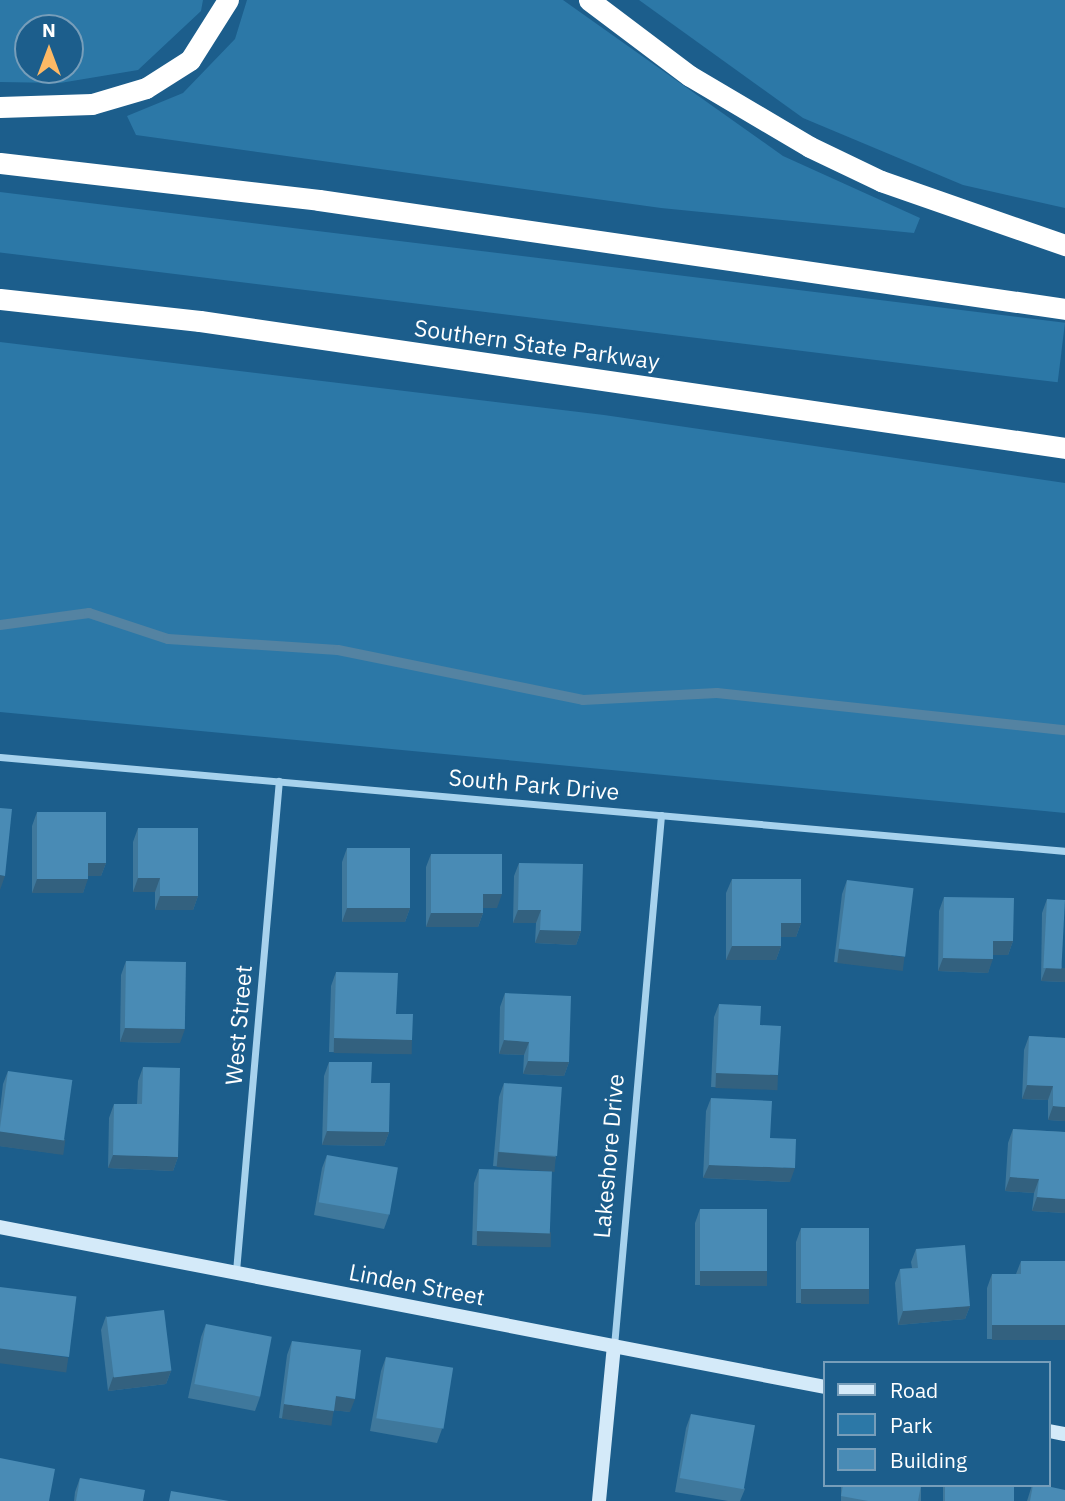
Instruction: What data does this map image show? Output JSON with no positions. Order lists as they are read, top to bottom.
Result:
{
  "streets": {
    "highway": ["Southern State Parkway"],
    "street": [
      "South Park Drive",
      "West Street",
      "Lakeshore Drive",
      "Linden Street"
    ]
  },
  "crossings": [
    ["South Park Drive", "West Street"],
    ["South Park Drive", "Lakeshore Drive"],
    ["West Street", "Linden Street"],
    ["Lakeshore Drive", "Linden Street"]
  ],
  "legend": ["Road", "Park", "Building"],
  "north": "top"
}
